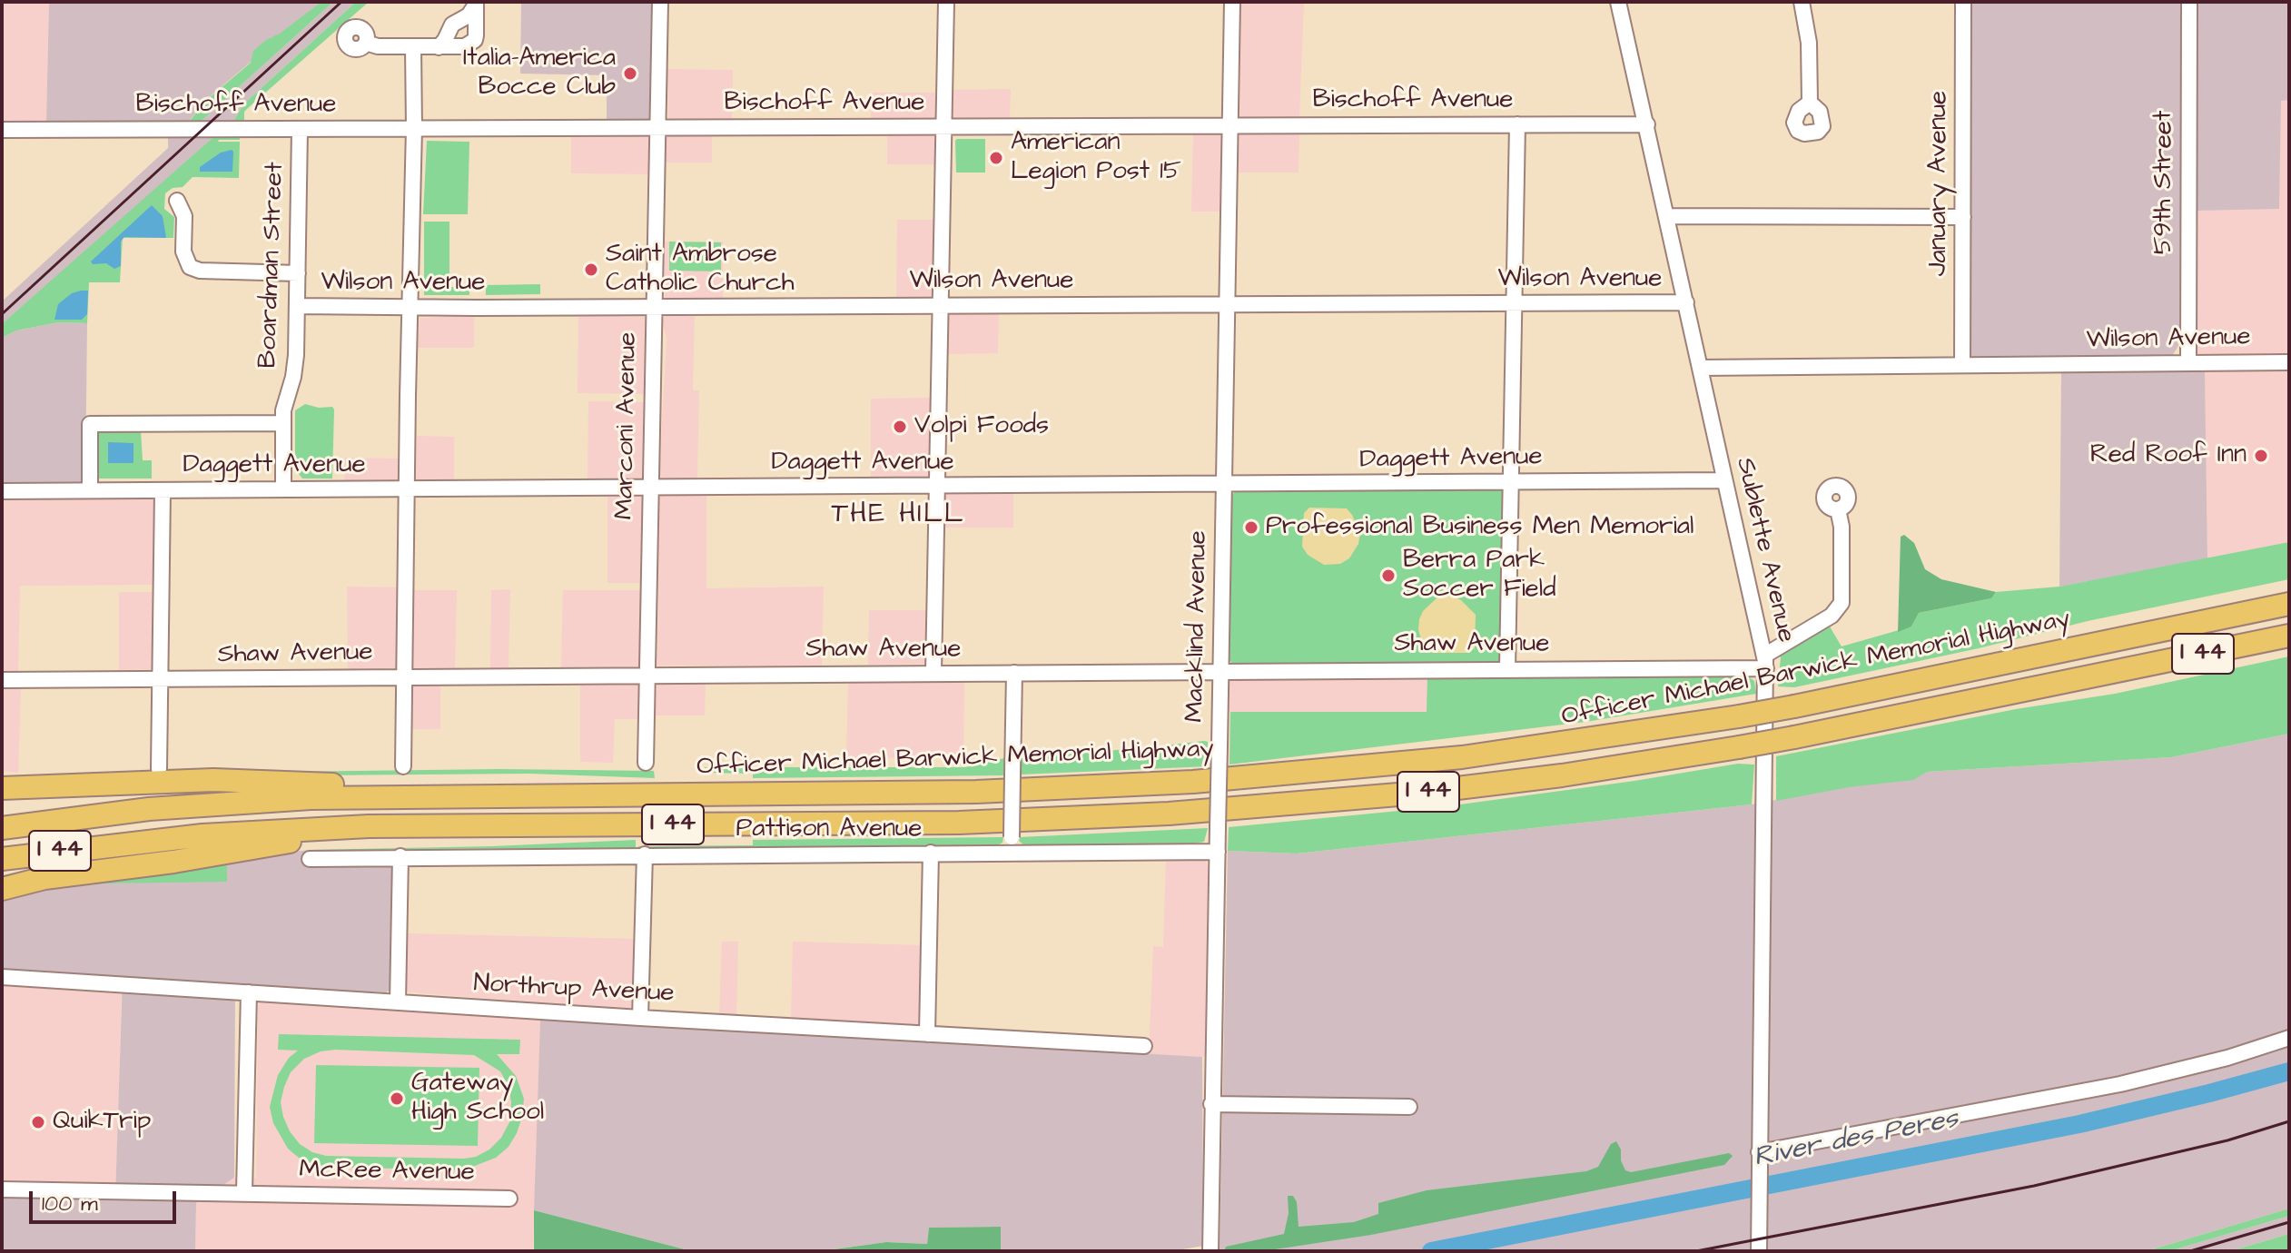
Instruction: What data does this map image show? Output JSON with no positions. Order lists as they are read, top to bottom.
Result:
{
  "streets": {
    "highway": ["I 44", "Officer Michael Barwick Memorial Highway"],
    "street": [
      "Bischoff Avenue",
      "59th Street",
      "January Avenue",
      "Boardman Street",
      "Wilson Avenue",
      "Marconi Avenue",
      "Daggett Avenue",
      "Sublette Avenue",
      "Macklind Avenue",
      "Shaw Avenue",
      "Pattison Avenue",
      "Northrup Avenue",
      "McRee Avenue"
    ]
  },
  "crossings": [
    ["Bischoff Avenue", "Boardman Street"],
    ["Bischoff Avenue", "Marconi Avenue"],
    ["Bischoff Avenue", "Sublette Avenue"],
    ["Bischoff Avenue", "Macklind Avenue"],
    ["59th Street", "Wilson Avenue"],
    ["January Avenue", "Wilson Avenue"],
    ["Boardman Street", "Wilson Avenue"],
    ["Boardman Street", "Daggett Avenue"],
    ["Wilson Avenue", "Marconi Avenue"],
    ["Wilson Avenue", "Sublette Avenue"],
    ["Wilson Avenue", "Macklind Avenue"],
    ["Marconi Avenue", "Daggett Avenue"],
    ["Marconi Avenue", "Shaw Avenue"],
    ["Daggett Avenue", "Sublette Avenue"],
    ["Daggett Avenue", "Macklind Avenue"],
    ["Sublette Avenue", "Shaw Avenue"],
    ["Macklind Avenue", "Shaw Avenue"],
    ["Macklind Avenue", "Pattison Avenue"]
  ],
  "districts": ["THE HILL"],
  "water": ["River des Peres"],
  "places": [
    "Italia-America Bocce Club",
    "American Legion Post 15",
    "Saint Ambrose Catholic Church",
    "Volpi Foods",
    "Red Roof Inn",
    "Professional Business Men Memorial",
    "Berra Park Soccer Field",
    "Gateway High School",
    "QuikTrip"
  ],
  "scale_bar": "100 m"
}
